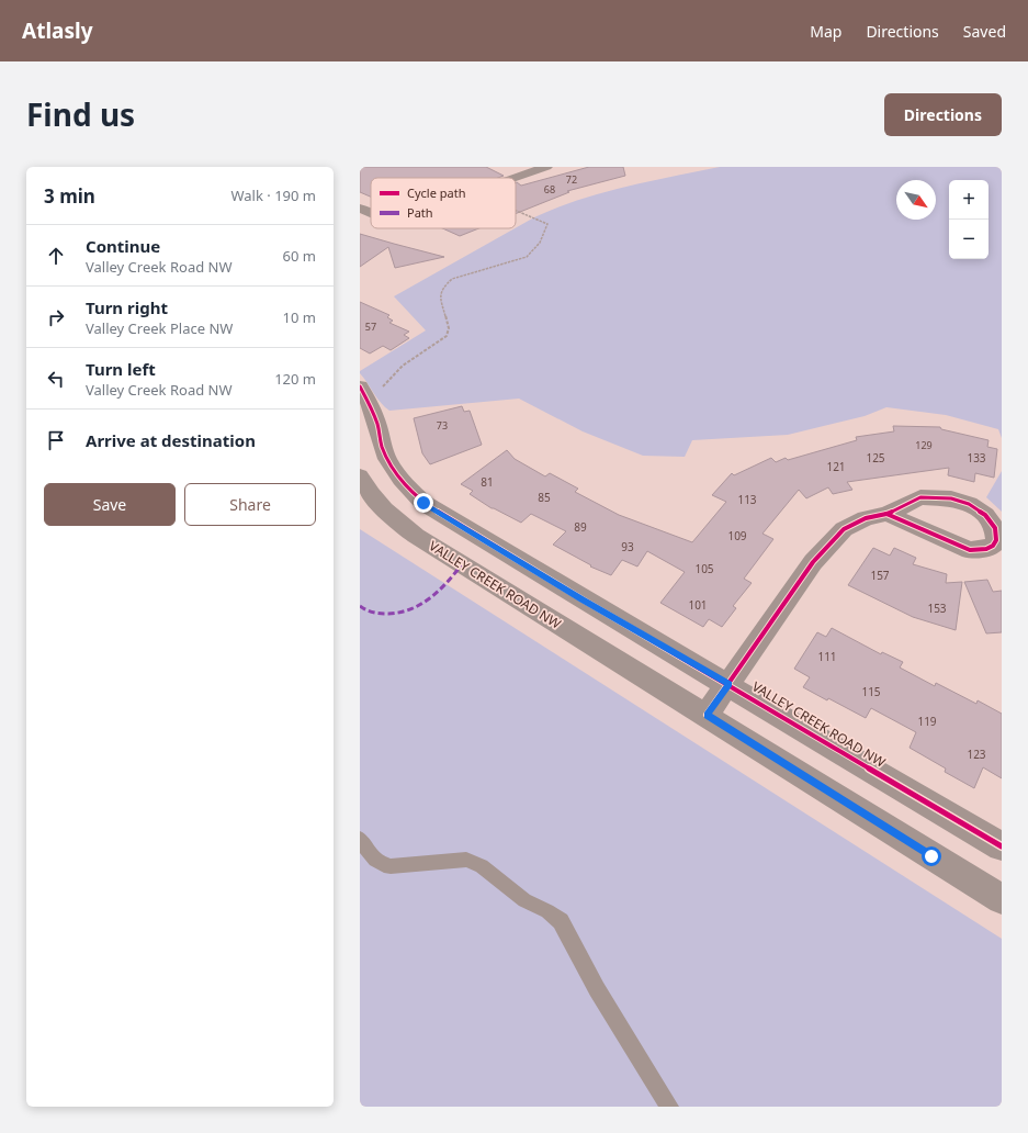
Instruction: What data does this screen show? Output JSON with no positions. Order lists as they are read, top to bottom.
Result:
{
  "streets": {
    "street": ["VALLEY CREEK ROAD NW"]
  },
  "house_numbers": [
    "72",
    "68",
    "57",
    "73",
    "129",
    "125",
    "133",
    "121",
    "81",
    "85",
    "113",
    "89",
    "109",
    "93",
    "105",
    "157",
    "101",
    "153",
    "111",
    "115",
    "119",
    "123"
  ],
  "legend": ["Cycle path", "Path"],
  "north": "bottom right",
  "page": {
    "header": "Atlasly",
    "nav": ["Map", "Directions", "Saved"],
    "title": "Find us",
    "buttons": [
      "Directions",
      ["Save", "Share"]
    ],
    "heading": ["3 min", "Walk · 190 m"],
    "map_buttons": ["+", "−"],
    "list": [
      ["Continue", "Valley Creek Road NW", "60 m"],
      ["Turn right", "Valley Creek Place NW", "10 m"],
      ["Turn left", "Valley Creek Road NW", "120 m"],
      "Arrive at destination"
    ]
  }
}
